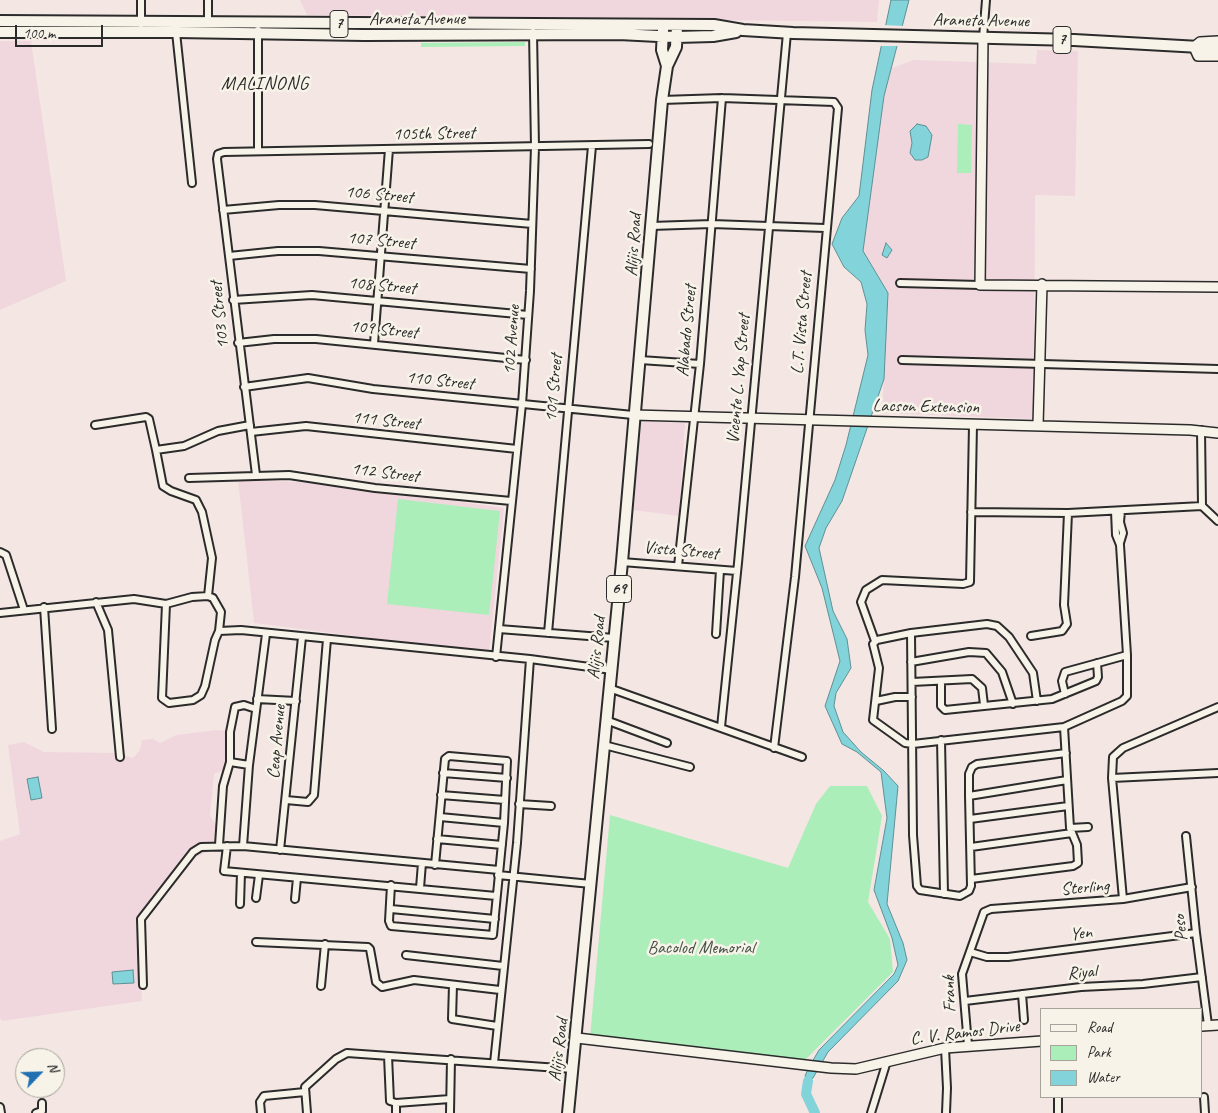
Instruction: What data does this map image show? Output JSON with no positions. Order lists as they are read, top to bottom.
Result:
{
  "streets": {
    "main road": [
      "Araneta Avenue",
      "7",
      "Alijis Road",
      "69"
    ],
    "street": [
      "105th Street",
      "106 Street",
      "107 Street",
      "108 Street",
      "103 Street",
      "L.T. Vista Street",
      "109 Street",
      "Alabado Street",
      "102 Avenue",
      "Vicente L. Yap Street",
      "110 Street",
      "101 Street",
      "Lacson Extension",
      "111 Street",
      "112 Street",
      "Vista Street",
      "Ceap Avenue",
      "Sterling",
      "Peso",
      "Yen",
      "Riyal",
      "Frank",
      "C. V. Ramos Drive"
    ]
  },
  "crossings": [
    ["Araneta Avenue", "7"],
    ["Araneta Avenue", "Alijis Road"],
    ["Araneta Avenue", "102 Avenue"],
    ["Araneta Avenue", "Vicente L. Yap Street"],
    ["105th Street", "103 Street"],
    ["105th Street", "102 Avenue"],
    ["105th Street", "101 Street"],
    ["106 Street", "103 Street"],
    ["106 Street", "102 Avenue"],
    ["107 Street", "103 Street"],
    ["107 Street", "102 Avenue"],
    ["Alijis Road", "110 Street"],
    ["Alijis Road", "Lacson Extension"],
    ["Alijis Road", "Vista Street"],
    ["Alijis Road", "C. V. Ramos Drive"],
    ["108 Street", "103 Street"],
    ["108 Street", "102 Avenue"],
    ["103 Street", "109 Street"],
    ["103 Street", "110 Street"],
    ["103 Street", "111 Street"],
    ["103 Street", "112 Street"],
    ["L.T. Vista Street", "Vicente L. Yap Street"],
    ["L.T. Vista Street", "Lacson Extension"],
    ["109 Street", "102 Avenue"],
    ["Alabado Street", "Lacson Extension"],
    ["Alabado Street", "Vista Street"],
    ["102 Avenue", "110 Street"],
    ["102 Avenue", "111 Street"],
    ["102 Avenue", "112 Street"],
    ["Vicente L. Yap Street", "Lacson Extension"],
    ["Vicente L. Yap Street", "Vista Street"],
    ["110 Street", "101 Street"],
    ["110 Street", "Lacson Extension"],
    ["Sterling", "Peso"],
    ["Sterling", "Frank"],
    ["Peso", "Yen"],
    ["Peso", "Riyal"],
    ["Yen", "Frank"],
    ["Riyal", "Frank"],
    ["Frank", "C. V. Ramos Drive"]
  ],
  "districts": ["MALINONG"],
  "parks": ["Bacolod Memorial"],
  "legend": ["Road", "Park", "Water"],
  "scale_bar": "100 m",
  "north": "top right"
}
